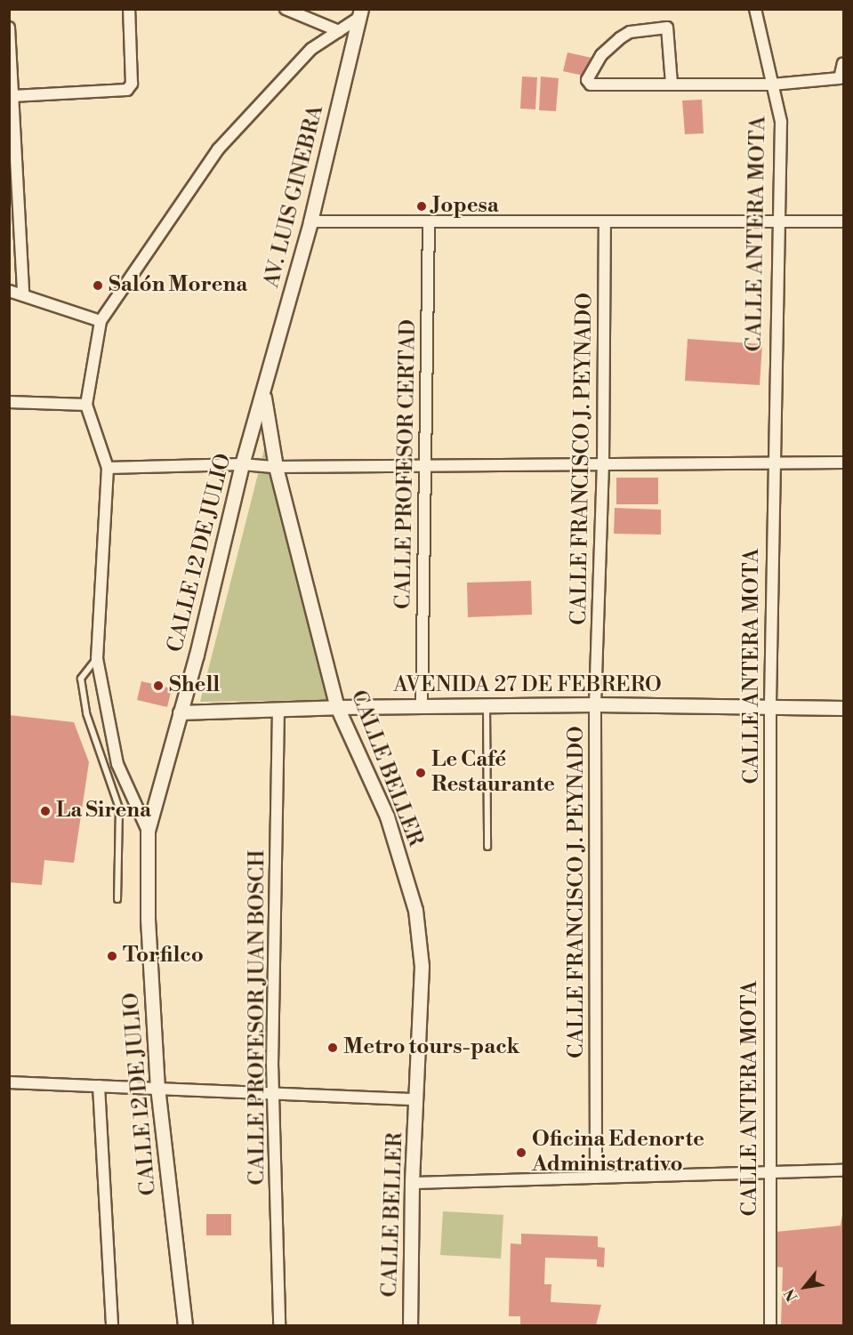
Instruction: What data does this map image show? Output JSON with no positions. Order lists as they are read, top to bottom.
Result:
{
  "streets": {
    "street": [
      "AV. LUIS GINEBRA",
      "CALLE ANTERA MOTA",
      "CALLE FRANCISCO J. PEYNADO",
      "CALLE PROFESOR CERTAD",
      "CALLE 12 DE JULIO",
      "AVENIDA 27 DE FEBRERO",
      "CALLE BELLER",
      "CALLE PROFESOR JUAN BOSCH"
    ]
  },
  "crossings": [
    ["AV. LUIS GINEBRA", "CALLE 12 DE JULIO"],
    ["AV. LUIS GINEBRA", "CALLE BELLER"],
    ["CALLE ANTERA MOTA", "AVENIDA 27 DE FEBRERO"],
    ["CALLE FRANCISCO J. PEYNADO", "AVENIDA 27 DE FEBRERO"],
    ["CALLE PROFESOR CERTAD", "AVENIDA 27 DE FEBRERO"],
    ["CALLE 12 DE JULIO", "AVENIDA 27 DE FEBRERO"],
    ["CALLE 12 DE JULIO", "CALLE BELLER"],
    ["AVENIDA 27 DE FEBRERO", "CALLE BELLER"],
    ["AVENIDA 27 DE FEBRERO", "CALLE PROFESOR JUAN BOSCH"]
  ],
  "places": [
    "Jopesa",
    "Salón Morena",
    "Shell",
    "Le Café Restaurante",
    "La Sirena",
    "Torfilco",
    "Metro tours-pack",
    "Oficina Edenorte Administrativo"
  ],
  "north": "bottom left"
}
